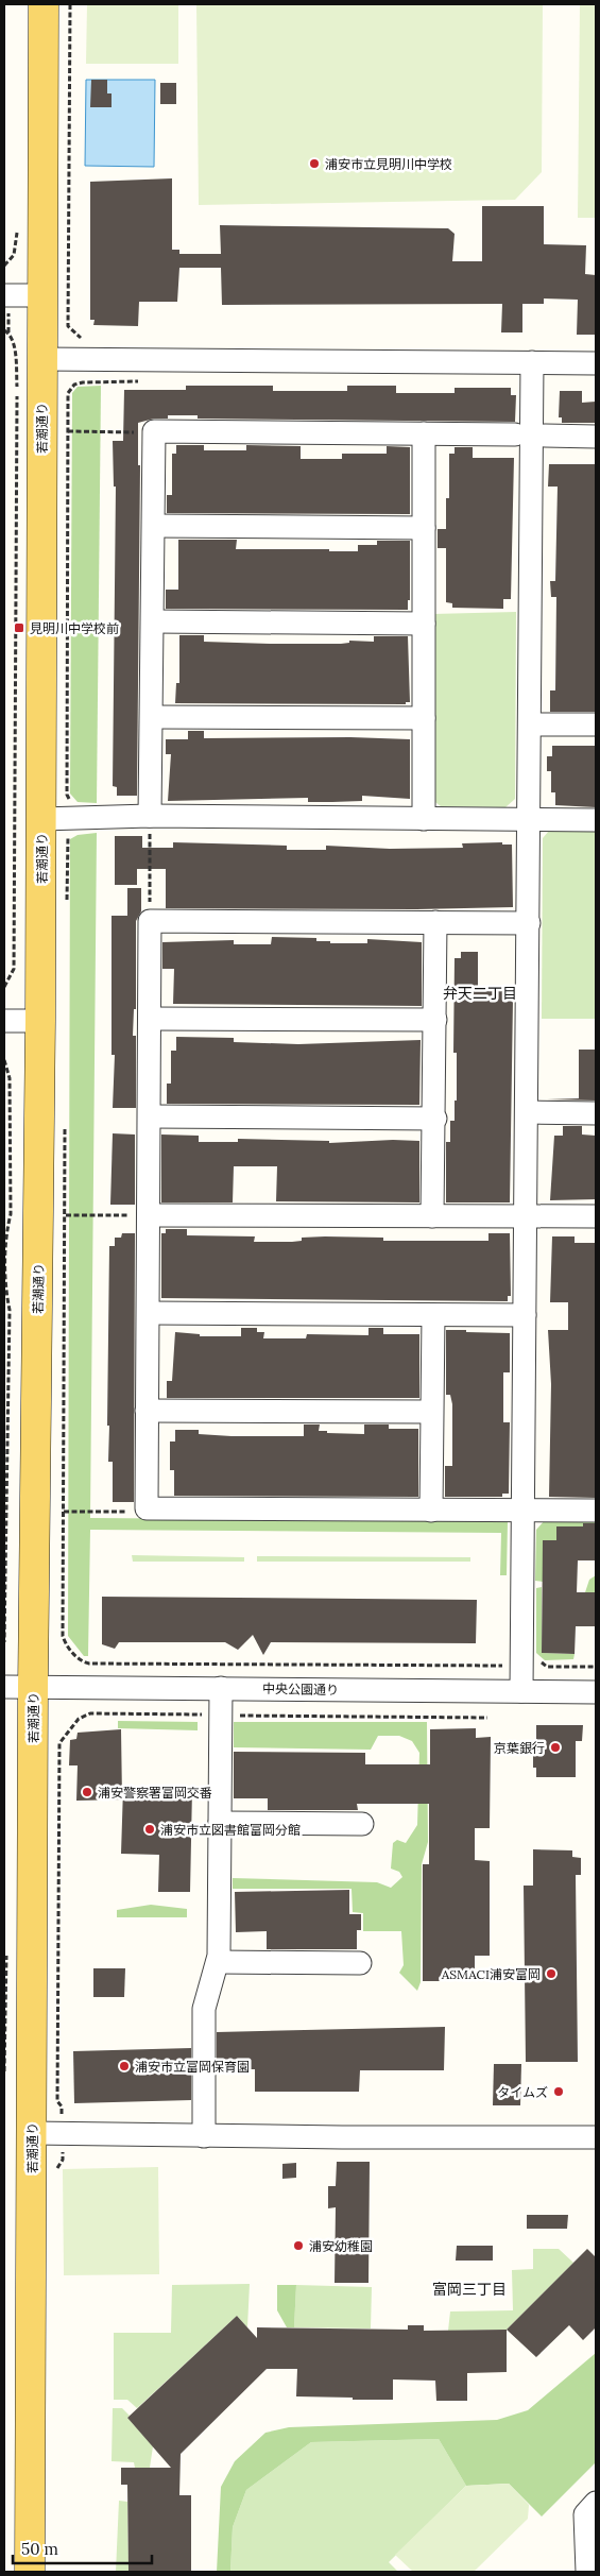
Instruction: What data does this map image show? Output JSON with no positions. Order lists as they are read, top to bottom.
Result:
{
  "streets": {
    "main road": ["若潮通り"],
    "street": ["中央公園通り"]
  },
  "crossings": [
    ["若潮通り", "中央公園通り"]
  ],
  "districts": ["弁天二丁目", "富岡三丁目"],
  "places": {
    "other": [
      "浦安市立見明川中学校",
      "京葉銀行",
      "浦安警察署富岡交番",
      "浦安市立図書館富岡分館",
      "ASMACI浦安富岡",
      "浦安市立富岡保育園",
      "タイムズ",
      "浦安幼稚園"
    ],
    "transit": ["見明川中学校前"]
  },
  "scale_bar": "50 m"
}
